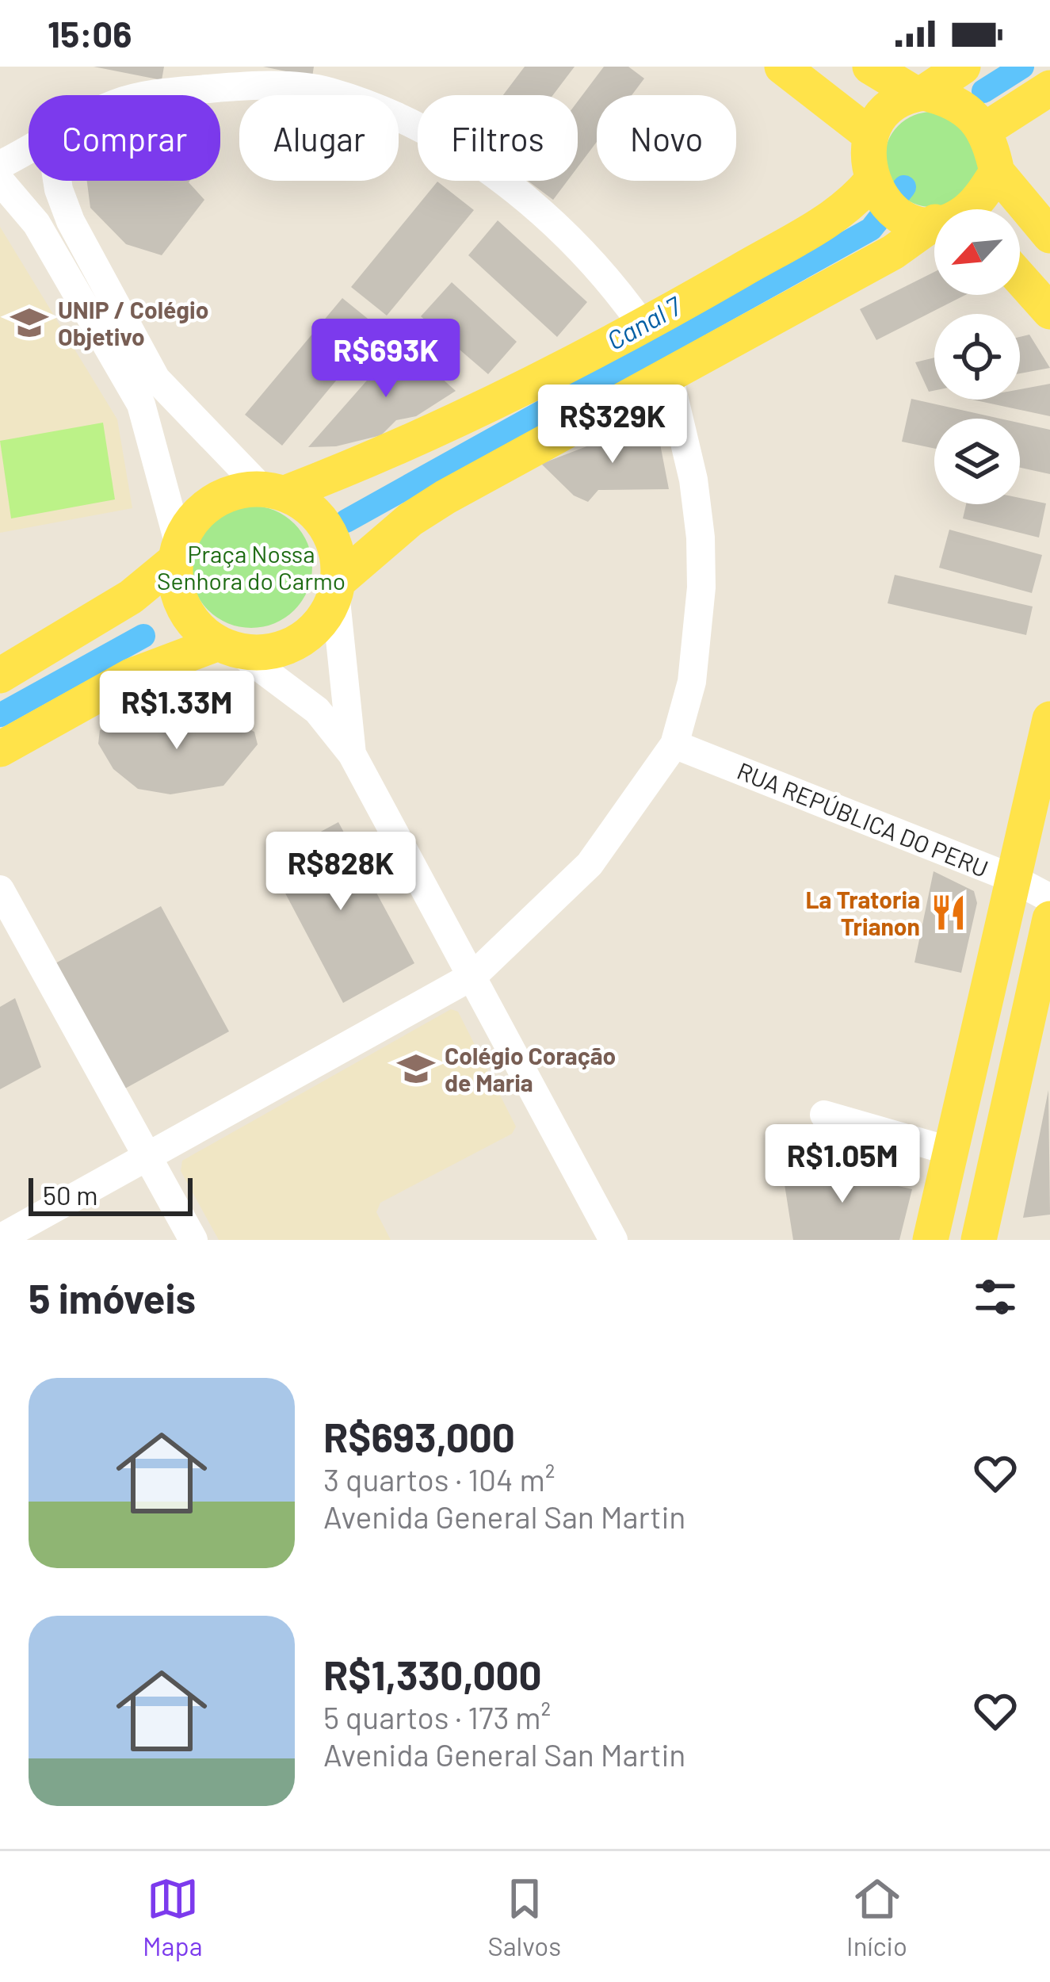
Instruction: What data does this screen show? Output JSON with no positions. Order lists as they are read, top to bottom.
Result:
{
  "streets": {
    "street": ["RUA REPÚBLICA DO PERU"]
  },
  "water": ["Canal 7"],
  "parks": ["Praça Nossa Senhora do Carmo"],
  "places": {
    "school or university": ["UNIP / Colégio Objetivo", "Colégio Coração de Maria"],
    "restaurant": ["La Tratoria Trianon"]
  },
  "scale_bar": "50 m",
  "north": "bottom left",
  "page": {
    "status": "15:06",
    "chip": [
      "Comprar",
      "Alugar",
      "Filtros",
      "Novo"
    ],
    "price": [
      "R$693K",
      "R$329K",
      "R$1.33M",
      "R$828K",
      "R$1.05M"
    ],
    "scale": "50 m",
    "heading": "5 imóveis",
    "list": [
      {
        "name": "R$693,000",
        "note": "3 quartos · 104 m² · Avenida General San Martin"
      },
      {
        "name": "R$1,330,000",
        "note": "5 quartos · 173 m² · Avenida General San Martin"
      }
    ],
    "tabs": ["Mapa", "Salvos", "Início"]
  }
}
